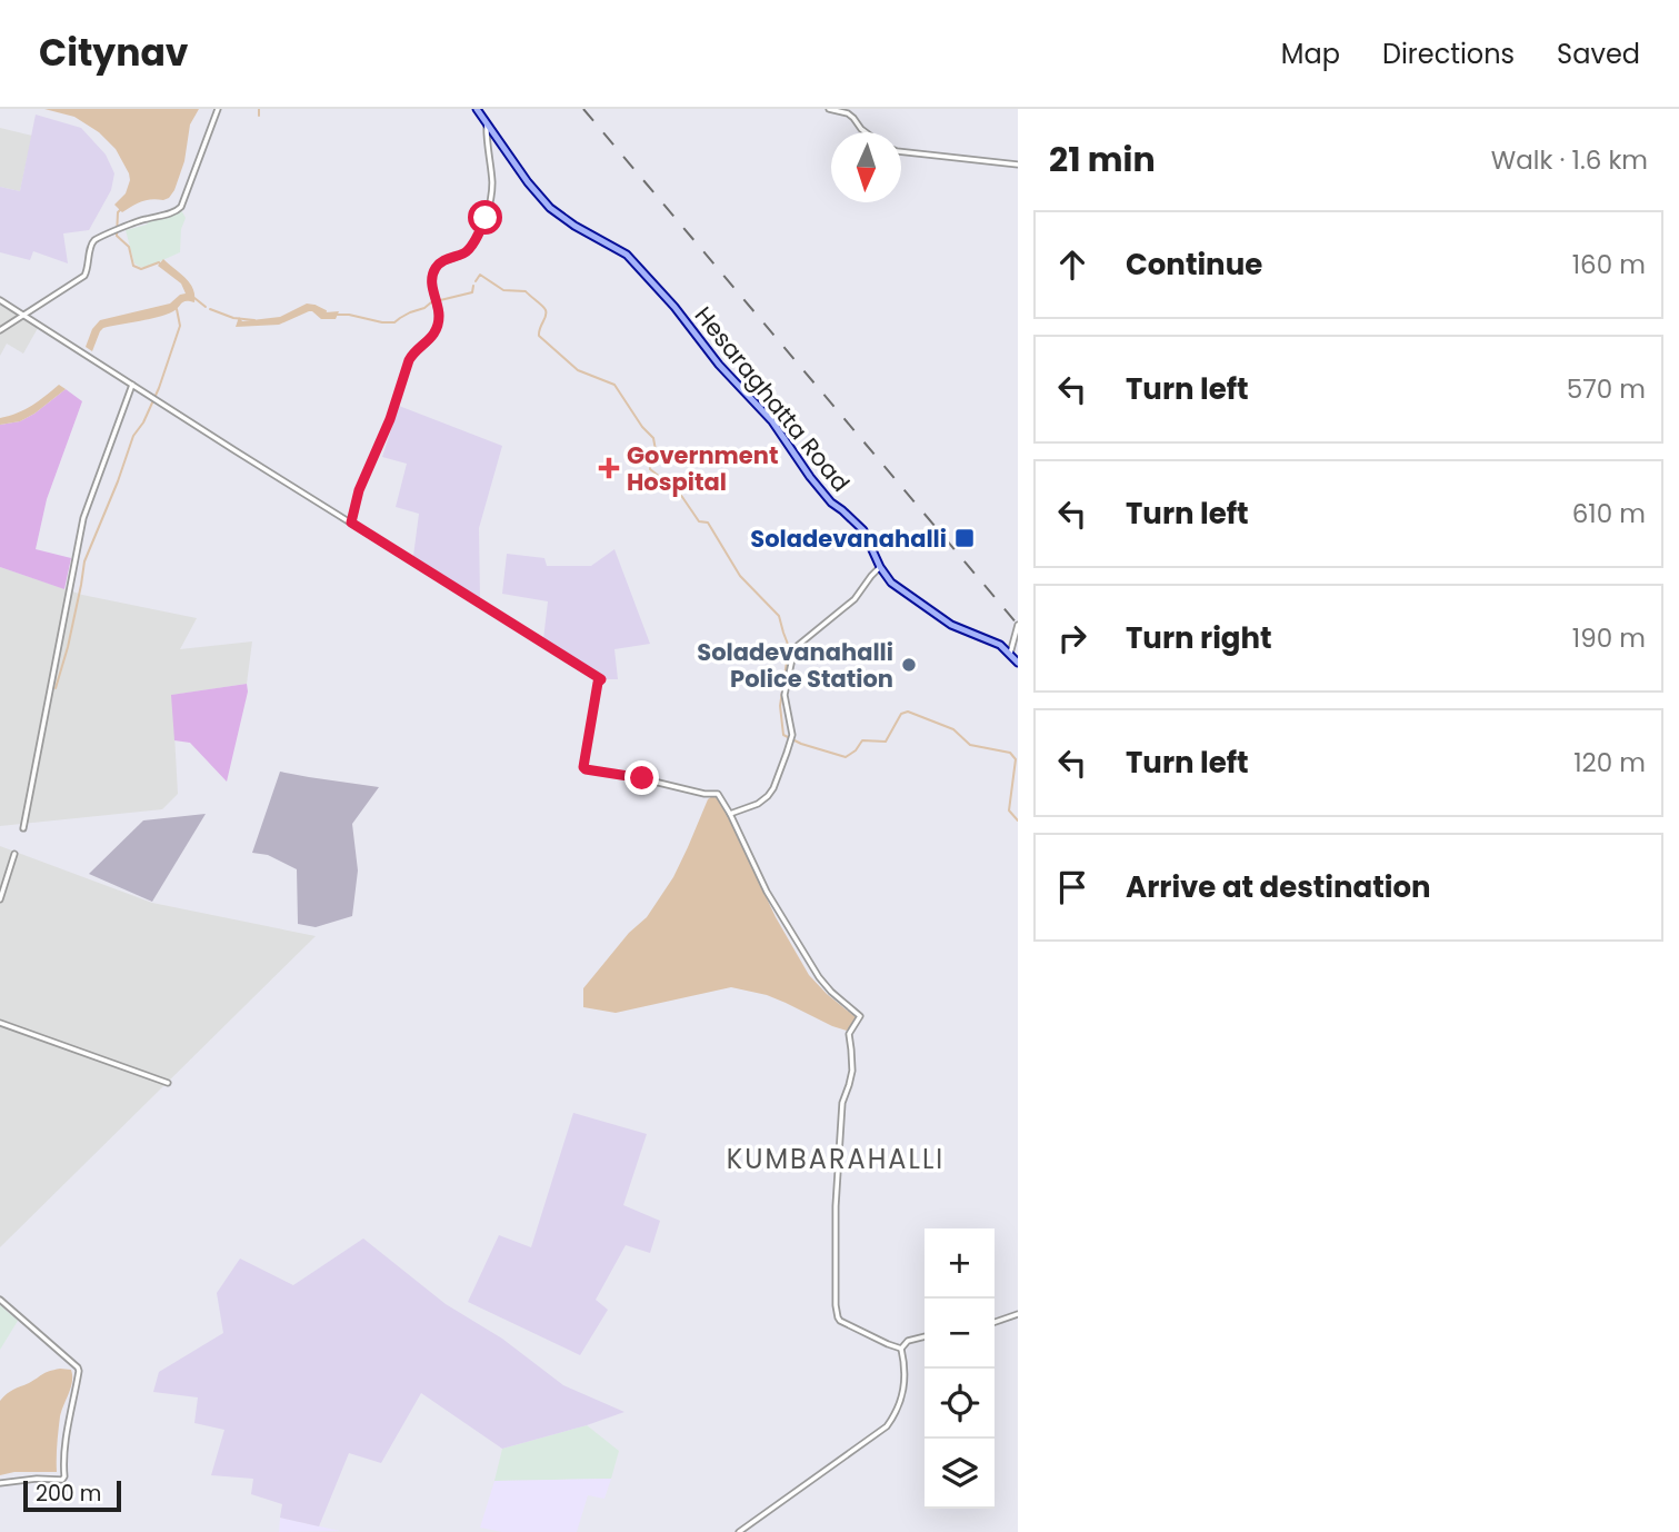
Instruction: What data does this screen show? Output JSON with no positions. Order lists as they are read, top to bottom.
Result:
{
  "streets": {
    "main road": ["Hesaraghatta Road"]
  },
  "districts": ["KUMBARAHALLI"],
  "places": {
    "health": ["Government Hospital"],
    "transit": ["Soladevanahalli"],
    "other": ["Soladevanahalli Police Station"]
  },
  "scale_bar": "200 m",
  "north": "bottom",
  "page": {
    "header": "Citynav",
    "nav": ["Map", "Directions", "Saved"],
    "heading": ["21 min", "Walk · 1.6 km"],
    "list": [
      ["Continue", "160 m"],
      ["Turn left", "570 m"],
      ["Turn left", "610 m"],
      ["Turn right", "190 m"],
      ["Turn left", "120 m"],
      "Arrive at destination"
    ],
    "map_buttons": ["+", "−"],
    "scale": "200 m"
  }
}
